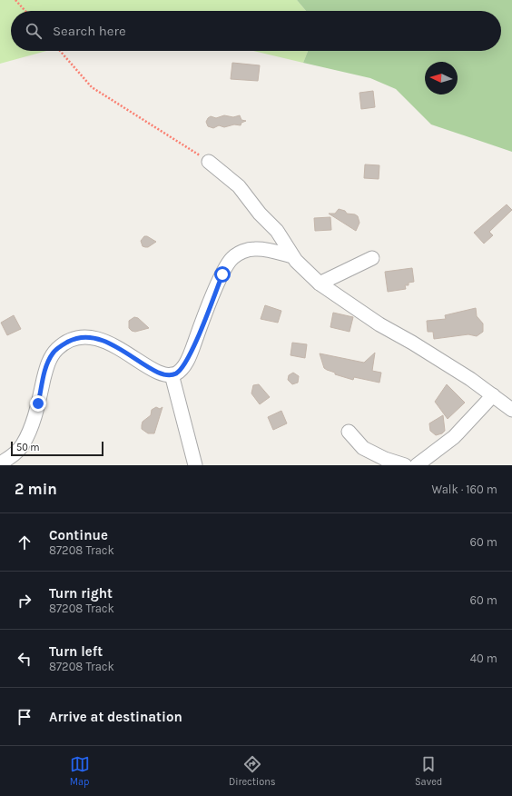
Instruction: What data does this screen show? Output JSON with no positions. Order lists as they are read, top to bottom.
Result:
{
  "scale_bar": "50 m",
  "north": "left",
  "page": {
    "search": "Search here",
    "scale": "50 m",
    "heading": ["2 min", "Walk · 160 m"],
    "list": [
      ["Continue", "87208 Track", "60 m"],
      ["Turn right", "87208 Track", "60 m"],
      ["Turn left", "87208 Track", "40 m"],
      "Arrive at destination"
    ],
    "nav": ["Map", "Directions", "Saved"]
  }
}
